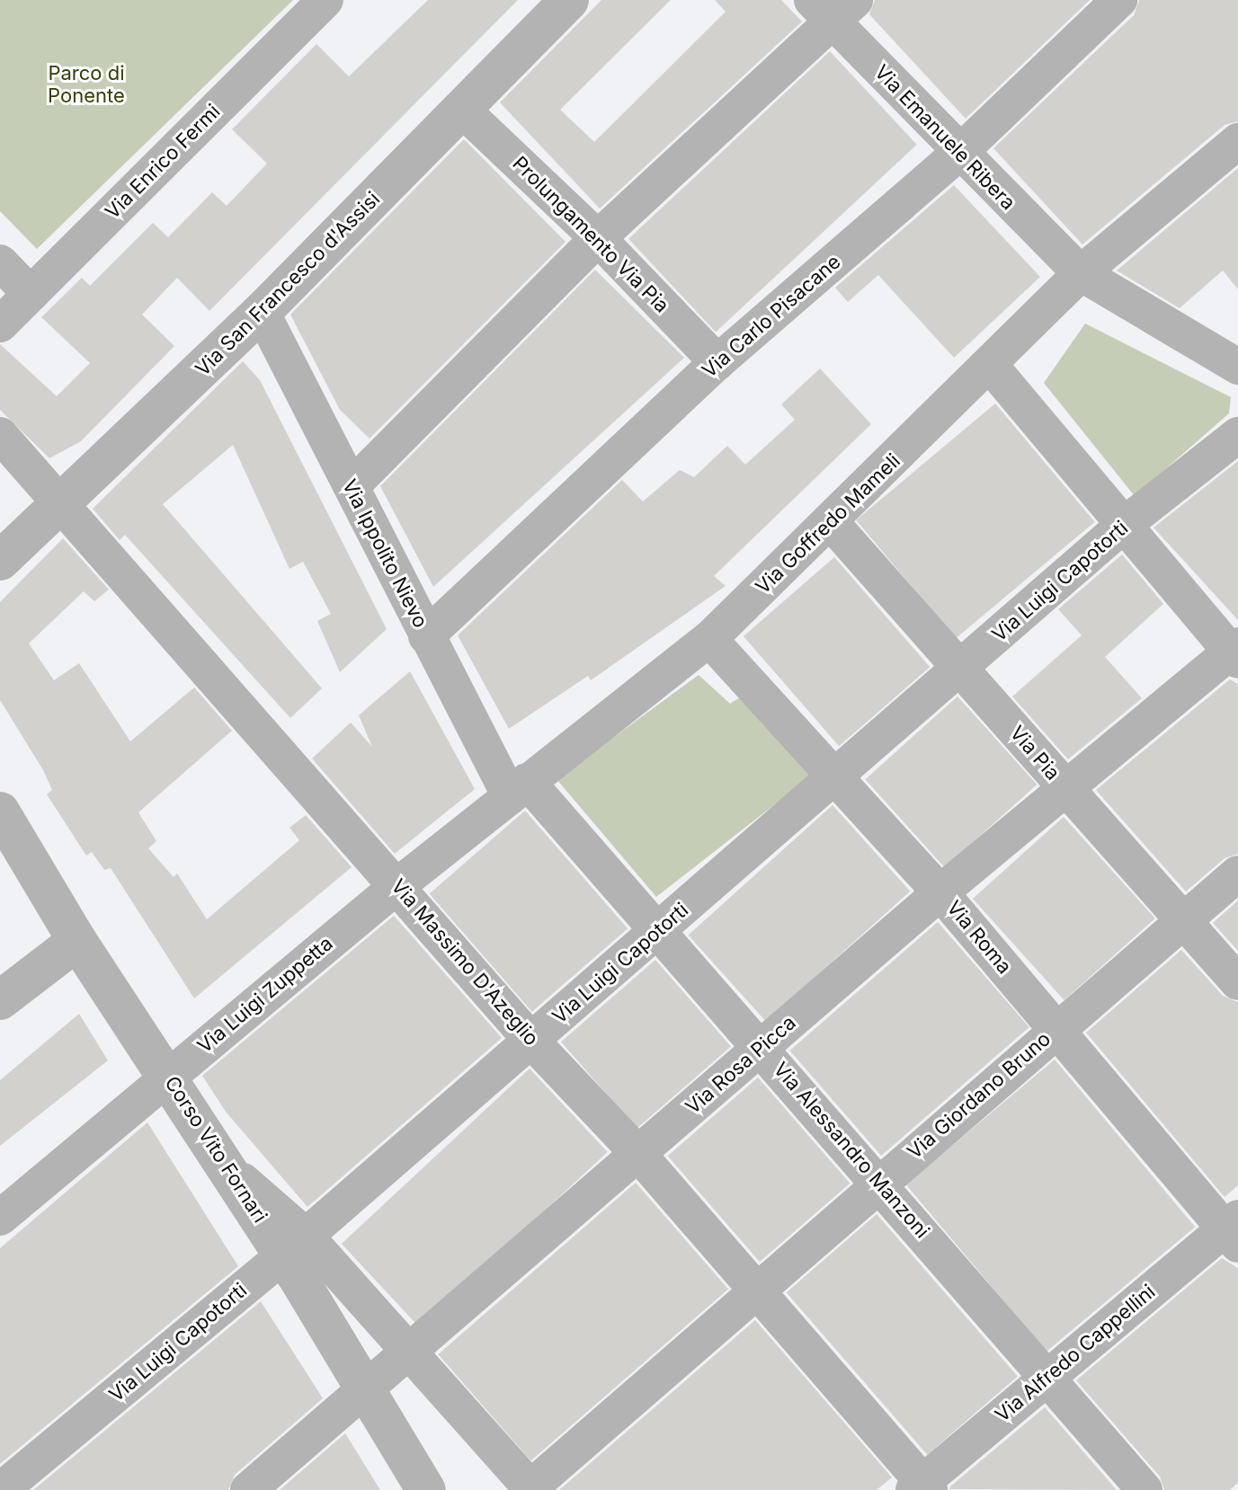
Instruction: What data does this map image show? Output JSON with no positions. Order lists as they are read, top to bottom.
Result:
{
  "streets": {
    "street": [
      "Via Emanuele Ribera",
      "Via Enrico Fermi",
      "Prolungamento Via Pia",
      "Via San Francesco d'Assisi",
      "Via Carlo Pisacane",
      "Via Goffredo Mameli",
      "Via Ippolito Nievo",
      "Via Luigi Capotorti",
      "Via Pia",
      "Via Roma",
      "Via Massimo D'Azeglio",
      "Via Luigi Zuppetta",
      "Via Rosa Picca",
      "Via Giordano Bruno",
      "Corso Vito Fornari",
      "Via Alessandro Manzoni",
      "Via Alfredo Cappellini"
    ]
  },
  "crossings": [
    ["Via Emanuele Ribera", "Via Carlo Pisacane"],
    ["Via Emanuele Ribera", "Via Goffredo Mameli"],
    ["Prolungamento Via Pia", "Via San Francesco d'Assisi"],
    ["Prolungamento Via Pia", "Via Carlo Pisacane"],
    ["Via San Francesco d'Assisi", "Via Ippolito Nievo"],
    ["Via San Francesco d'Assisi", "Via Massimo D'Azeglio"],
    ["Via Carlo Pisacane", "Via Ippolito Nievo"],
    ["Via Goffredo Mameli", "Via Ippolito Nievo"],
    ["Via Goffredo Mameli", "Via Pia"],
    ["Via Goffredo Mameli", "Via Roma"],
    ["Via Goffredo Mameli", "Via Massimo D'Azeglio"],
    ["Via Goffredo Mameli", "Via Luigi Zuppetta"],
    ["Via Goffredo Mameli", "Via Alessandro Manzoni"],
    ["Via Ippolito Nievo", "Via Alessandro Manzoni"],
    ["Via Luigi Capotorti", "Via Pia"],
    ["Via Luigi Capotorti", "Via Roma"],
    ["Via Luigi Capotorti", "Via Massimo D'Azeglio"],
    ["Via Luigi Capotorti", "Corso Vito Fornari"],
    ["Via Luigi Capotorti", "Via Alessandro Manzoni"],
    ["Via Pia", "Via Rosa Picca"],
    ["Via Pia", "Via Giordano Bruno"],
    ["Via Roma", "Via Rosa Picca"],
    ["Via Roma", "Via Giordano Bruno"],
    ["Via Roma", "Via Alfredo Cappellini"],
    ["Via Massimo D'Azeglio", "Via Luigi Zuppetta"],
    ["Via Massimo D'Azeglio", "Via Rosa Picca"],
    ["Via Massimo D'Azeglio", "Via Giordano Bruno"],
    ["Via Massimo D'Azeglio", "Via Alfredo Cappellini"],
    ["Via Luigi Zuppetta", "Corso Vito Fornari"],
    ["Via Rosa Picca", "Corso Vito Fornari"],
    ["Via Rosa Picca", "Via Alessandro Manzoni"],
    ["Via Giordano Bruno", "Via Alessandro Manzoni"],
    ["Via Alessandro Manzoni", "Via Alfredo Cappellini"]
  ],
  "parks": ["Parco di Ponente"]
}
